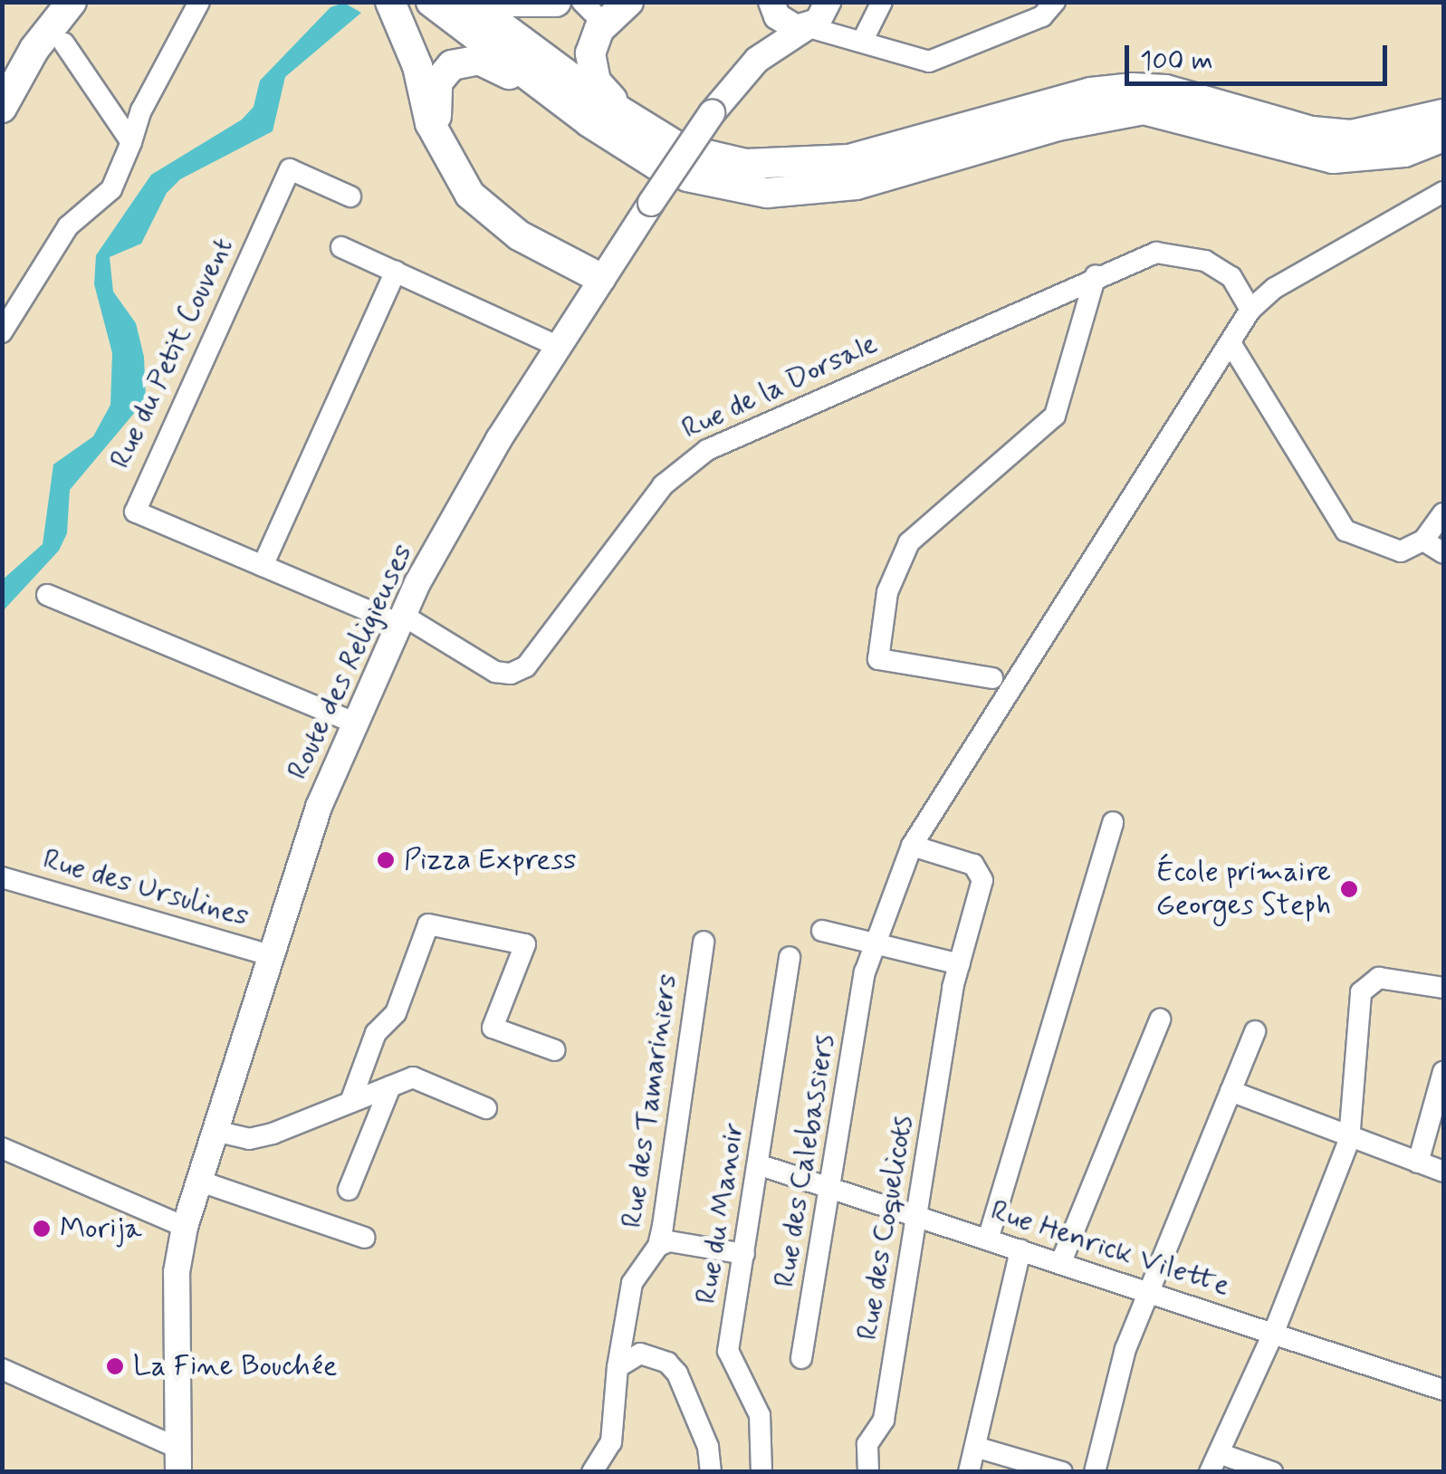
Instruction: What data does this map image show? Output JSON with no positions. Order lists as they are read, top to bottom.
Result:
{
  "streets": {
    "main road": ["Route des Religieuses"],
    "street": [
      "Rue du Petit Couvent",
      "Rue de la Dorsale",
      "Rue des Ursulines",
      "Rue des Tamariniers",
      "Rue des Calebassiers",
      "Rue du Manoir",
      "Rue des Coquelicots",
      "Rue Henrick Vilette"
    ]
  },
  "crossings": [
    ["Rue du Petit Couvent", "Rue de la Dorsale"],
    ["Rue du Petit Couvent", "Route des Religieuses"],
    ["Rue de la Dorsale", "Route des Religieuses"],
    ["Rue de la Dorsale", "Rue des Calebassiers"],
    ["Route des Religieuses", "Rue des Ursulines"],
    ["Rue des Calebassiers", "Rue des Coquelicots"],
    ["Rue des Calebassiers", "Rue Henrick Vilette"],
    ["Rue du Manoir", "Rue Henrick Vilette"],
    ["Rue des Coquelicots", "Rue Henrick Vilette"]
  ],
  "places": [
    "Pizza Express",
    "École primaire Georges Steph",
    "Morija",
    "La Fine Bouchée"
  ],
  "scale_bar": "100 m"
}
